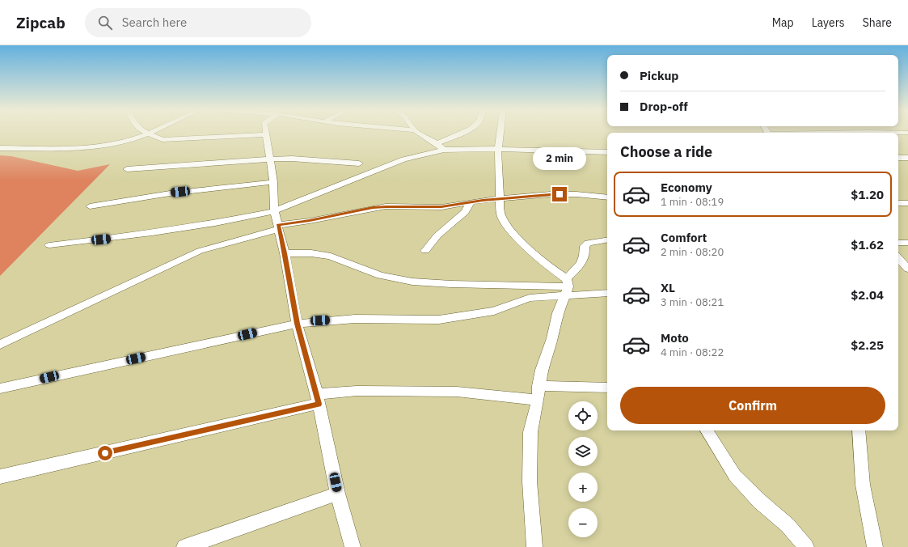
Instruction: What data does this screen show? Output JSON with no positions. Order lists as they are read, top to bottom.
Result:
{
  "page": {
    "header": "Zipcab",
    "search": "Search here",
    "nav": ["Map", "Layers", "Share"],
    "banner": ["Pickup", "Drop-off"],
    "heading": "Choose a ride",
    "bubble": "2 min",
    "list": [
      {
        "name": "Economy",
        "note": "1 min · 08:19",
        "value": "$1.20"
      },
      {
        "name": "Comfort",
        "note": "2 min · 08:20",
        "value": "$1.62"
      },
      {
        "name": "XL",
        "note": "3 min · 08:21",
        "value": "$2.04"
      },
      {
        "name": "Moto",
        "note": "4 min · 08:22",
        "value": "$2.25"
      }
    ],
    "buttons": "Confirm",
    "map_buttons": ["+", "−"]
  }
}
